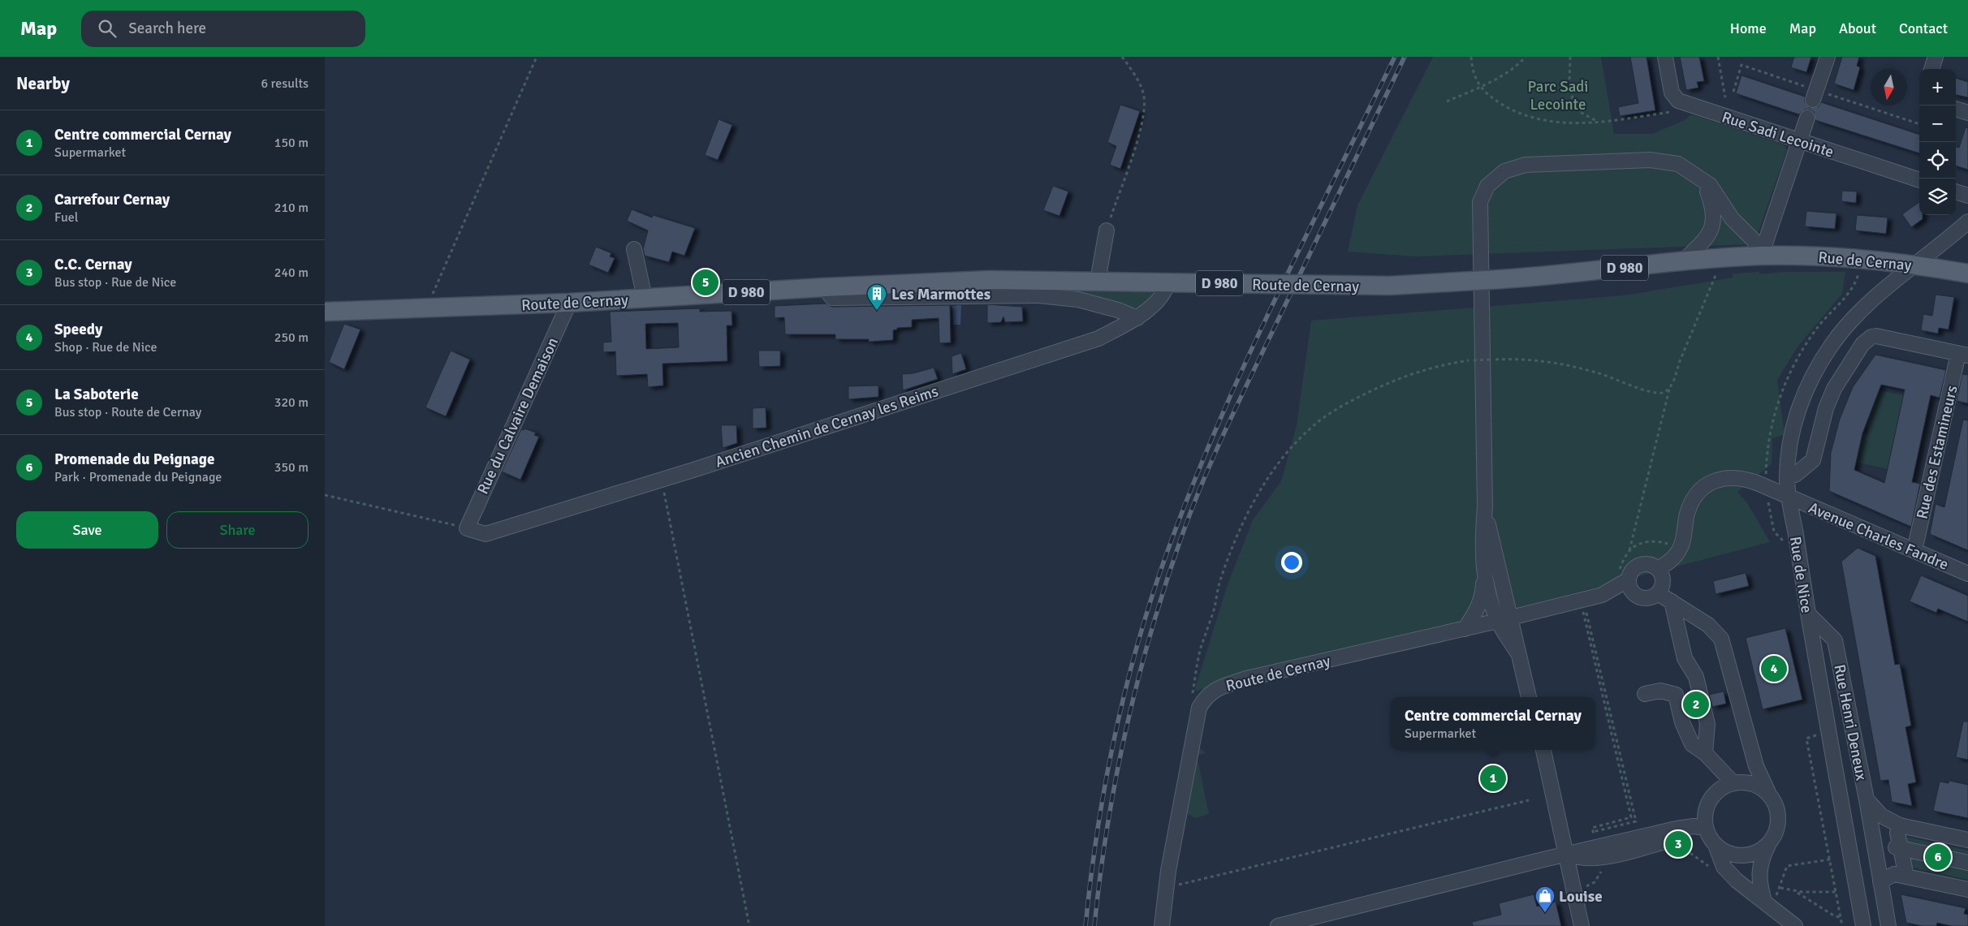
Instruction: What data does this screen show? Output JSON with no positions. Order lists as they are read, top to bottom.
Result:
{
  "streets": {
    "main road": ["Rue de Cernay", "D 980", "Route de Cernay"],
    "street": [
      "Rue Sadi Lecointe",
      "Rue du Calvaire Demaison",
      "Ancien Chemin de Cernay les Reims",
      "Rue des Estamineurs",
      "Avenue Charles Fandre",
      "Rue de Nice",
      "Rue Henri Deneux"
    ]
  },
  "crossings": [
    ["Rue de Cernay", "Route de Cernay"],
    ["Rue de Cernay", "Rue de Nice"],
    ["Route de Cernay", "Rue du Calvaire Demaison"],
    ["Route de Cernay", "Ancien Chemin de Cernay les Reims"],
    ["Route de Cernay", "Avenue Charles Fandre"],
    ["Rue du Calvaire Demaison", "Ancien Chemin de Cernay les Reims"],
    ["Rue des Estamineurs", "Avenue Charles Fandre"],
    ["Avenue Charles Fandre", "Rue de Nice"],
    ["Rue de Nice", "Rue Henri Deneux"]
  ],
  "parks": ["Parc Sadi Lecointe"],
  "places": {
    "building": ["Les Marmottes"],
    "shop": ["Louise"]
  },
  "north": "bottom",
  "page": {
    "header": "Map",
    "search": "Search here",
    "nav": [
      "Home",
      "Map",
      "About",
      "Contact"
    ],
    "heading": ["Nearby", "6 results"],
    "map_buttons": ["+", "−"],
    "list": [
      {
        "mark": "1",
        "name": "Centre commercial Cernay",
        "note": "Supermarket",
        "value": "150 m"
      },
      {
        "mark": "2",
        "name": "Carrefour Cernay",
        "note": "Fuel",
        "value": "210 m"
      },
      {
        "mark": "3",
        "name": "C.C. Cernay",
        "note": "Bus stop · Rue de Nice",
        "value": "240 m"
      },
      {
        "mark": "4",
        "name": "Speedy",
        "note": "Shop · Rue de Nice",
        "value": "250 m"
      },
      {
        "mark": "5",
        "name": "La Saboterie",
        "note": "Bus stop · Route de Cernay",
        "value": "320 m"
      },
      {
        "mark": "6",
        "name": "Promenade du Peignage",
        "note": "Park · Promenade du Peignage",
        "value": "350 m"
      }
    ],
    "pins": [
      "5",
      "4",
      "2",
      "1",
      "3",
      "6"
    ],
    "buttons": ["Save", "Share"],
    "popup": ["Centre commercial Cernay", "Supermarket"]
  }
}
